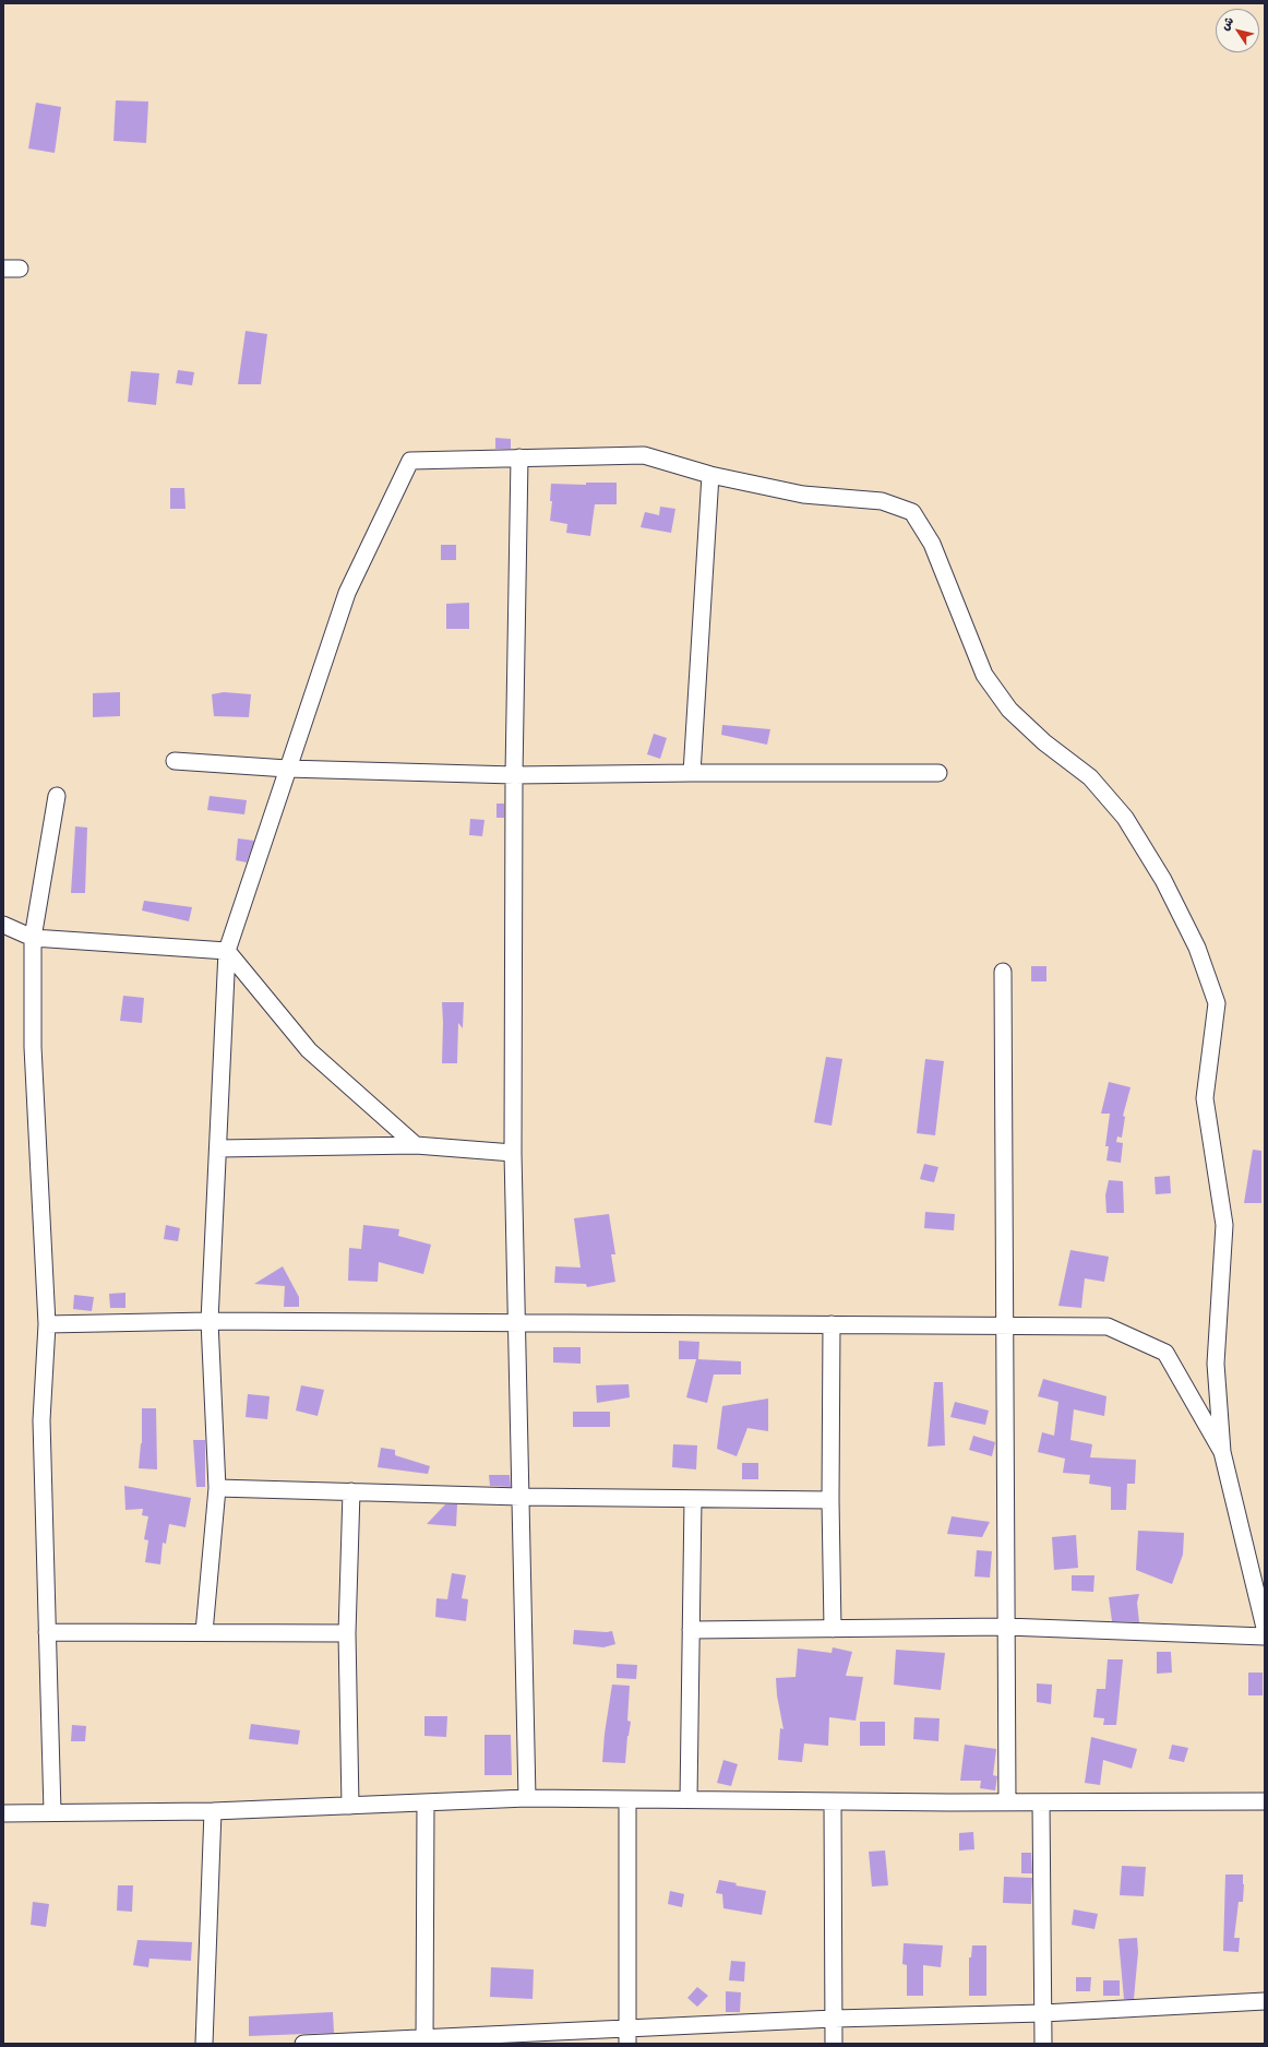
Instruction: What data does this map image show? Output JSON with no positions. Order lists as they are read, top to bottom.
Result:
{
  "north": "top left"
}
